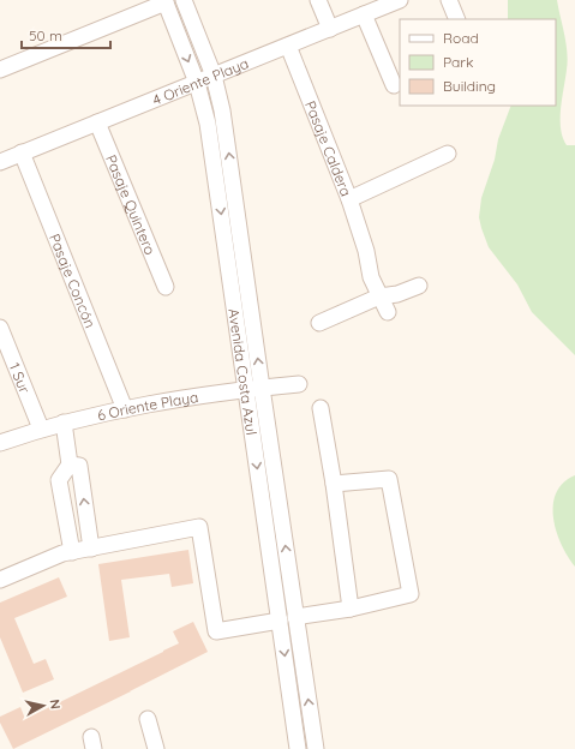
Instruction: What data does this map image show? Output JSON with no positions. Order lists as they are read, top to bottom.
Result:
{
  "streets": {
    "street": [
      "4 Oriente Playa",
      "Pasaje Caldera",
      "Pasaje Quintero",
      "Pasaje Concón",
      "Avenida Costa Azul",
      "1 Sur",
      "6 Oriente Playa"
    ]
  },
  "crossings": [
    ["4 Oriente Playa", "Pasaje Caldera"],
    ["4 Oriente Playa", "Pasaje Quintero"],
    ["4 Oriente Playa", "Pasaje Concón"],
    ["4 Oriente Playa", "Avenida Costa Azul"],
    ["Pasaje Concón", "6 Oriente Playa"],
    ["Avenida Costa Azul", "6 Oriente Playa"],
    ["1 Sur", "6 Oriente Playa"]
  ],
  "legend": ["Road", "Park", "Building"],
  "scale_bar": "50 m",
  "north": "right"
}
